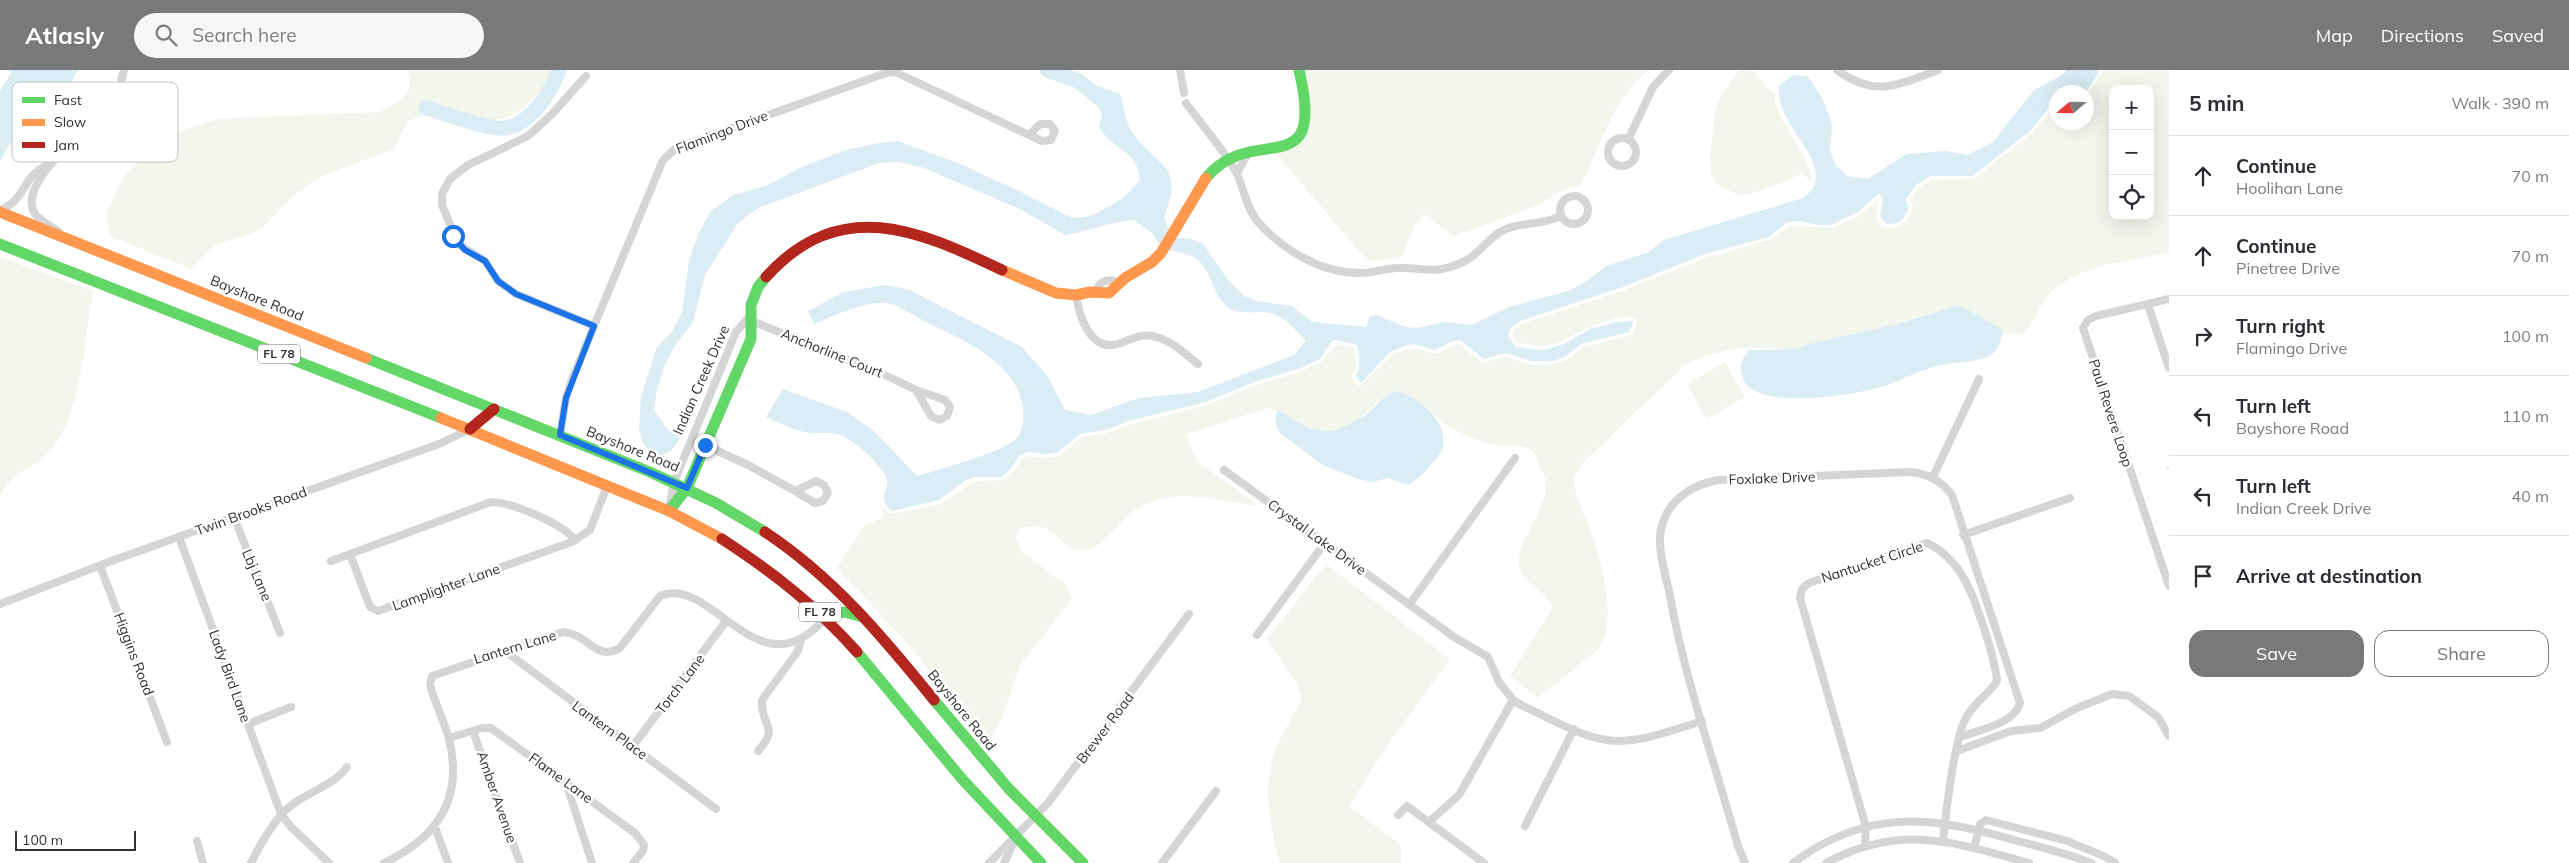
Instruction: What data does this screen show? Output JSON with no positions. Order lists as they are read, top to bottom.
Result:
{
  "streets": {
    "main road": ["Bayshore Road", "FL 78", "Indian Creek Drive"],
    "street": [
      "Flamingo Drive",
      "Anchorline Court",
      "Paul Revere Loop",
      "Foxlake Drive",
      "Twin Brooks Road",
      "Crystal Lake Drive",
      "Nantucket Circle",
      "Lbj Lane",
      "Lamplighter Lane",
      "Lantern Lane",
      "Higgins Road",
      "Lady Bird Lane",
      "Torch Lane",
      "Brewer Road",
      "Lantern Place",
      "Flame Lane",
      "Amber Avenue"
    ]
  },
  "crossings": [
    ["Flamingo Drive", "Bayshore Road"],
    ["Bayshore Road", "Indian Creek Drive"],
    ["Bayshore Road", "Brewer Road"],
    ["Anchorline Court", "Indian Creek Drive"],
    ["FL 78", "Indian Creek Drive"],
    ["FL 78", "Twin Brooks Road"],
    ["FL 78", "Lamplighter Lane"],
    ["FL 78", "Lantern Lane"],
    ["FL 78", "Brewer Road"],
    ["Foxlake Drive", "Crystal Lake Drive"],
    ["Twin Brooks Road", "Lbj Lane"],
    ["Twin Brooks Road", "Higgins Road"],
    ["Twin Brooks Road", "Lady Bird Lane"],
    ["Lantern Lane", "Torch Lane"],
    ["Lantern Lane", "Lantern Place"],
    ["Lantern Lane", "Flame Lane"],
    ["Torch Lane", "Lantern Place"],
    ["Flame Lane", "Amber Avenue"]
  ],
  "legend": ["Fast", "Slow", "Jam"],
  "scale_bar": "100 m",
  "north": "left",
  "page": {
    "header": "Atlasly",
    "search": "Search here",
    "nav": ["Map", "Directions", "Saved"],
    "heading": ["5 min", "Walk · 390 m"],
    "map_buttons": ["+", "−"],
    "list": [
      ["Continue", "Hoolihan Lane", "70 m"],
      ["Continue", "Pinetree Drive", "70 m"],
      ["Turn right", "Flamingo Drive", "100 m"],
      ["Turn left", "Bayshore Road", "110 m"],
      ["Turn left", "Indian Creek Drive", "40 m"],
      "Arrive at destination"
    ],
    "buttons": ["Save", "Share"],
    "scale": "100 m"
  }
}
